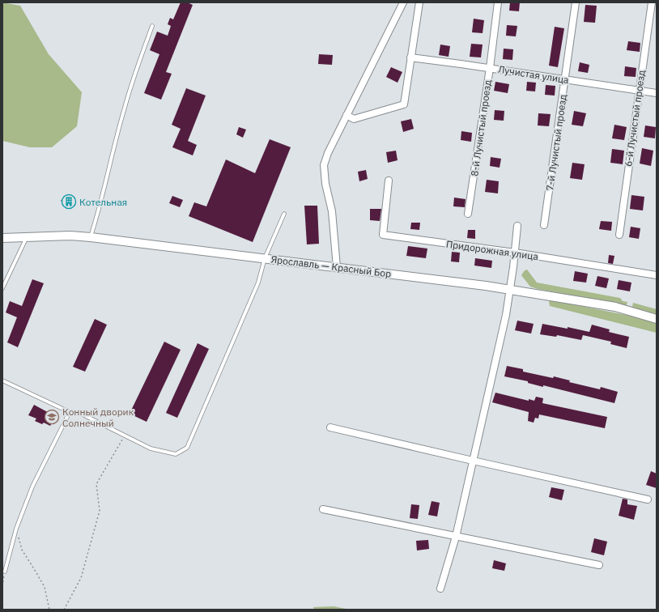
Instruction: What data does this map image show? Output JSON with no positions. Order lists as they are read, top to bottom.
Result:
{
  "streets": {
    "street": [
      "Лучистая улица",
      "6-й Лучистый проезд",
      "8-й Лучистый проезд",
      "7-й Лучистый проезд",
      "Придорожная улица",
      "Ярославль — Красный Бор"
    ]
  },
  "crossings": [
    ["Лучистая улица", "6-й Лучистый проезд"],
    ["Лучистая улица", "8-й Лучистый проезд"],
    ["Лучистая улица", "7-й Лучистый проезд"]
  ],
  "places": {
    "building": ["Котельная"],
    "school or university": ["Конный дворик Солнечный"]
  }
}
